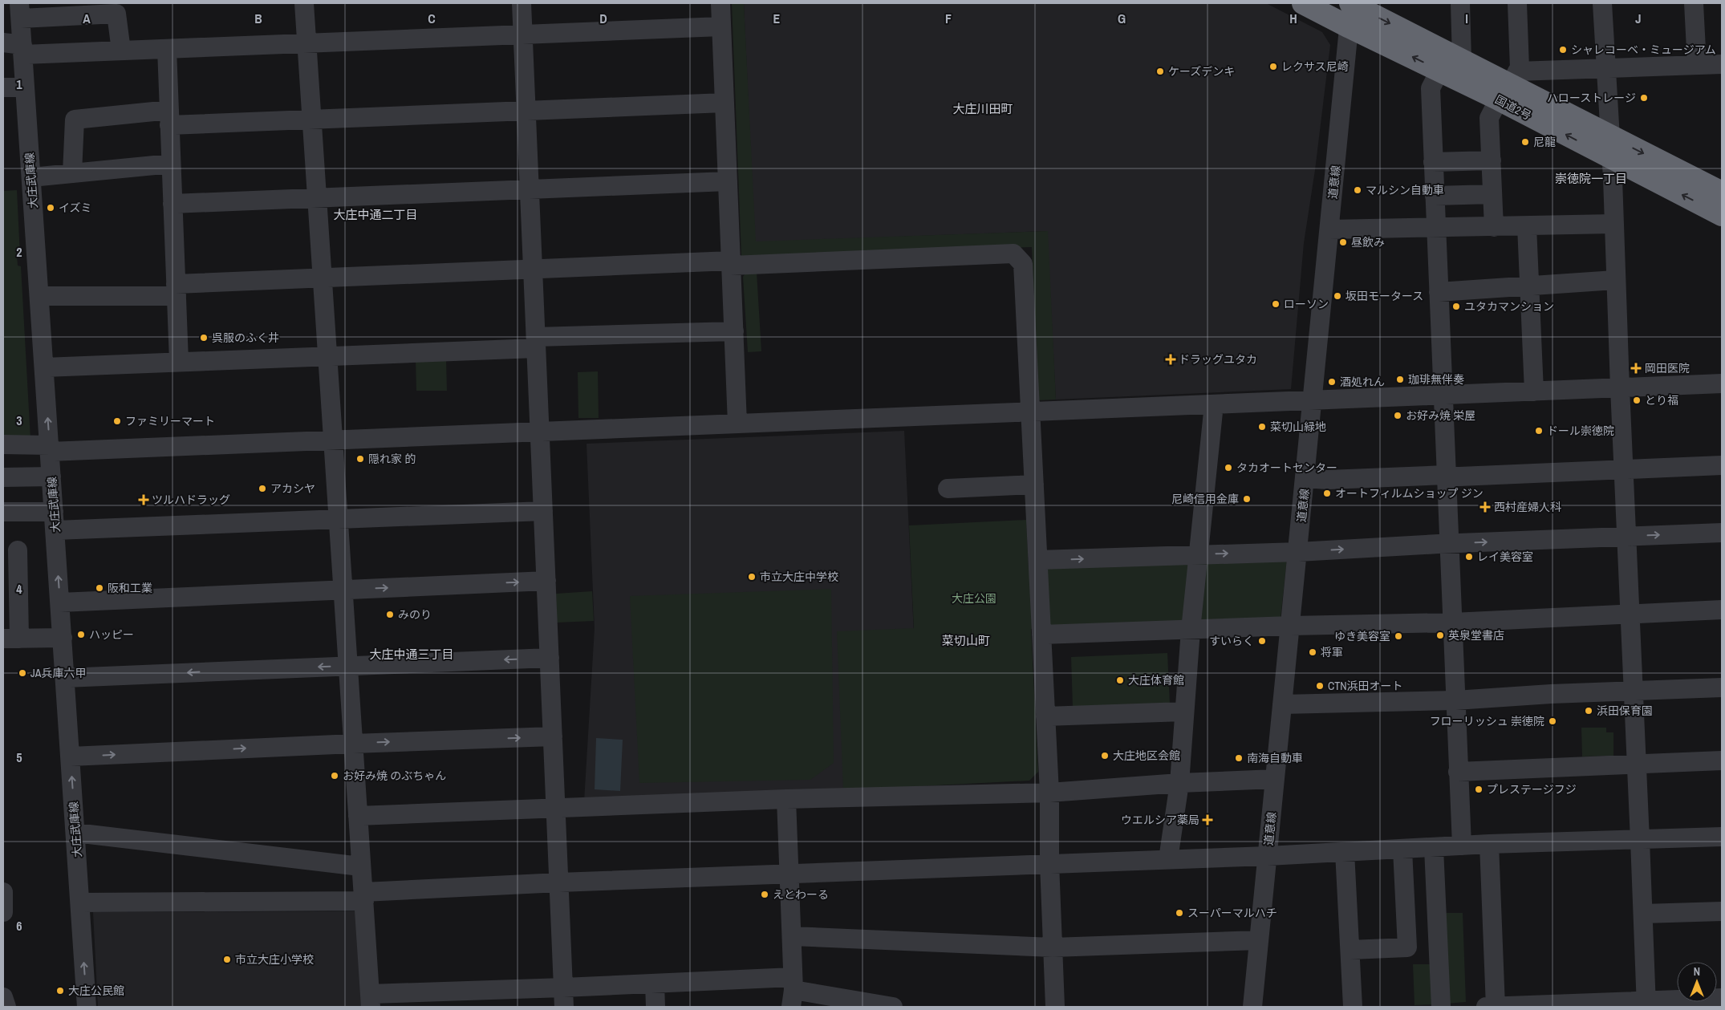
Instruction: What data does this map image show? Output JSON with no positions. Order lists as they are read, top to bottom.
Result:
{
  "streets": {
    "highway": ["国道2号"],
    "street": ["大庄武庫線", "道意線"]
  },
  "crossings": [
    ["国道2号", "道意線"]
  ],
  "districts": [
    "大庄川田町",
    "崇徳院一丁目",
    "大庄中通二丁目",
    "菜切山町",
    "大庄中通三丁目"
  ],
  "parks": ["大庄公園"],
  "places": {
    "other": [
      "シャレコーベ・ミュージアム",
      "レクサス尼崎",
      "ケーズデンキ",
      "ハローストレージ",
      "尼龍",
      "マルシン自動車",
      "イズミ",
      "昼飲み",
      "坂田モータース",
      "ローソン",
      "ユタカマンション",
      "呉服のふく井",
      "珈琲無伴奏",
      "酒処れん",
      "とり福",
      "お好み焼 栄屋",
      "ファミリーマート",
      "菜切山緑地",
      "ドール崇徳院",
      "隠れ家 的",
      "タカオートセンター",
      "アカシヤ",
      "オートフィルムショップ ジン",
      "尼崎信用金庫",
      "レイ美容室",
      "市立大庄中学校",
      "阪和工業",
      "みのり",
      "ハッピー",
      "英泉堂書店",
      "ゆき美容室",
      "すいらく",
      "将軍",
      "JA兵庫六甲",
      "大庄体育館",
      "CTN浜田オート",
      "浜田保育園",
      "フローリッシュ 崇徳院",
      "大庄地区会館",
      "南海自動車",
      "お好み焼 のぶちゃん",
      "プレステージフジ",
      "えとわーる",
      "スーパーマルハチ",
      "市立大庄小学校",
      "大庄公民館"
    ],
    "health": [
      "ドラッグユタカ",
      "岡田医院",
      "ツルハドラッグ",
      "西村産婦人科",
      "ウエルシア薬局"
    ]
  },
  "north": "top",
  "grid": {
    "columns": [
      "A",
      "B",
      "C",
      "D",
      "E",
      "F",
      "G",
      "H",
      "I",
      "J"
    ],
    "rows": [
      "1",
      "2",
      "3",
      "4",
      "5",
      "6"
    ]
  }
}
